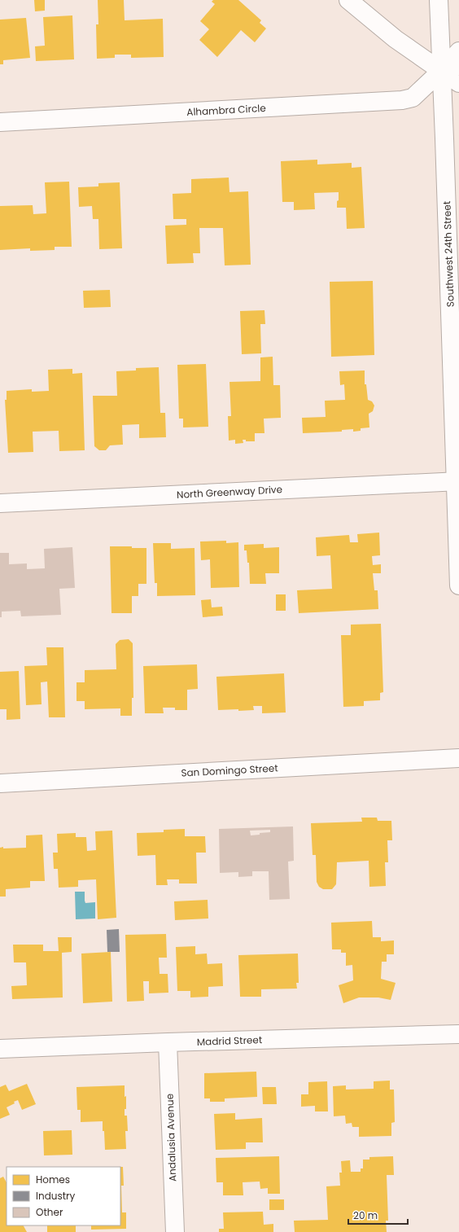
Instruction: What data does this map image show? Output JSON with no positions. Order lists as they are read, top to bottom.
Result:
{
  "streets": {
    "street": [
      "Alhambra Circle",
      "Southwest 24th Street",
      "North Greenway Drive",
      "San Domingo Street",
      "Madrid Street",
      "Andalusia Avenue"
    ]
  },
  "crossings": [
    ["Alhambra Circle", "Southwest 24th Street"],
    ["Southwest 24th Street", "North Greenway Drive"],
    ["Madrid Street", "Andalusia Avenue"]
  ],
  "legend": ["Homes", "Industry", "Other"],
  "scale_bar": "20 m"
}
